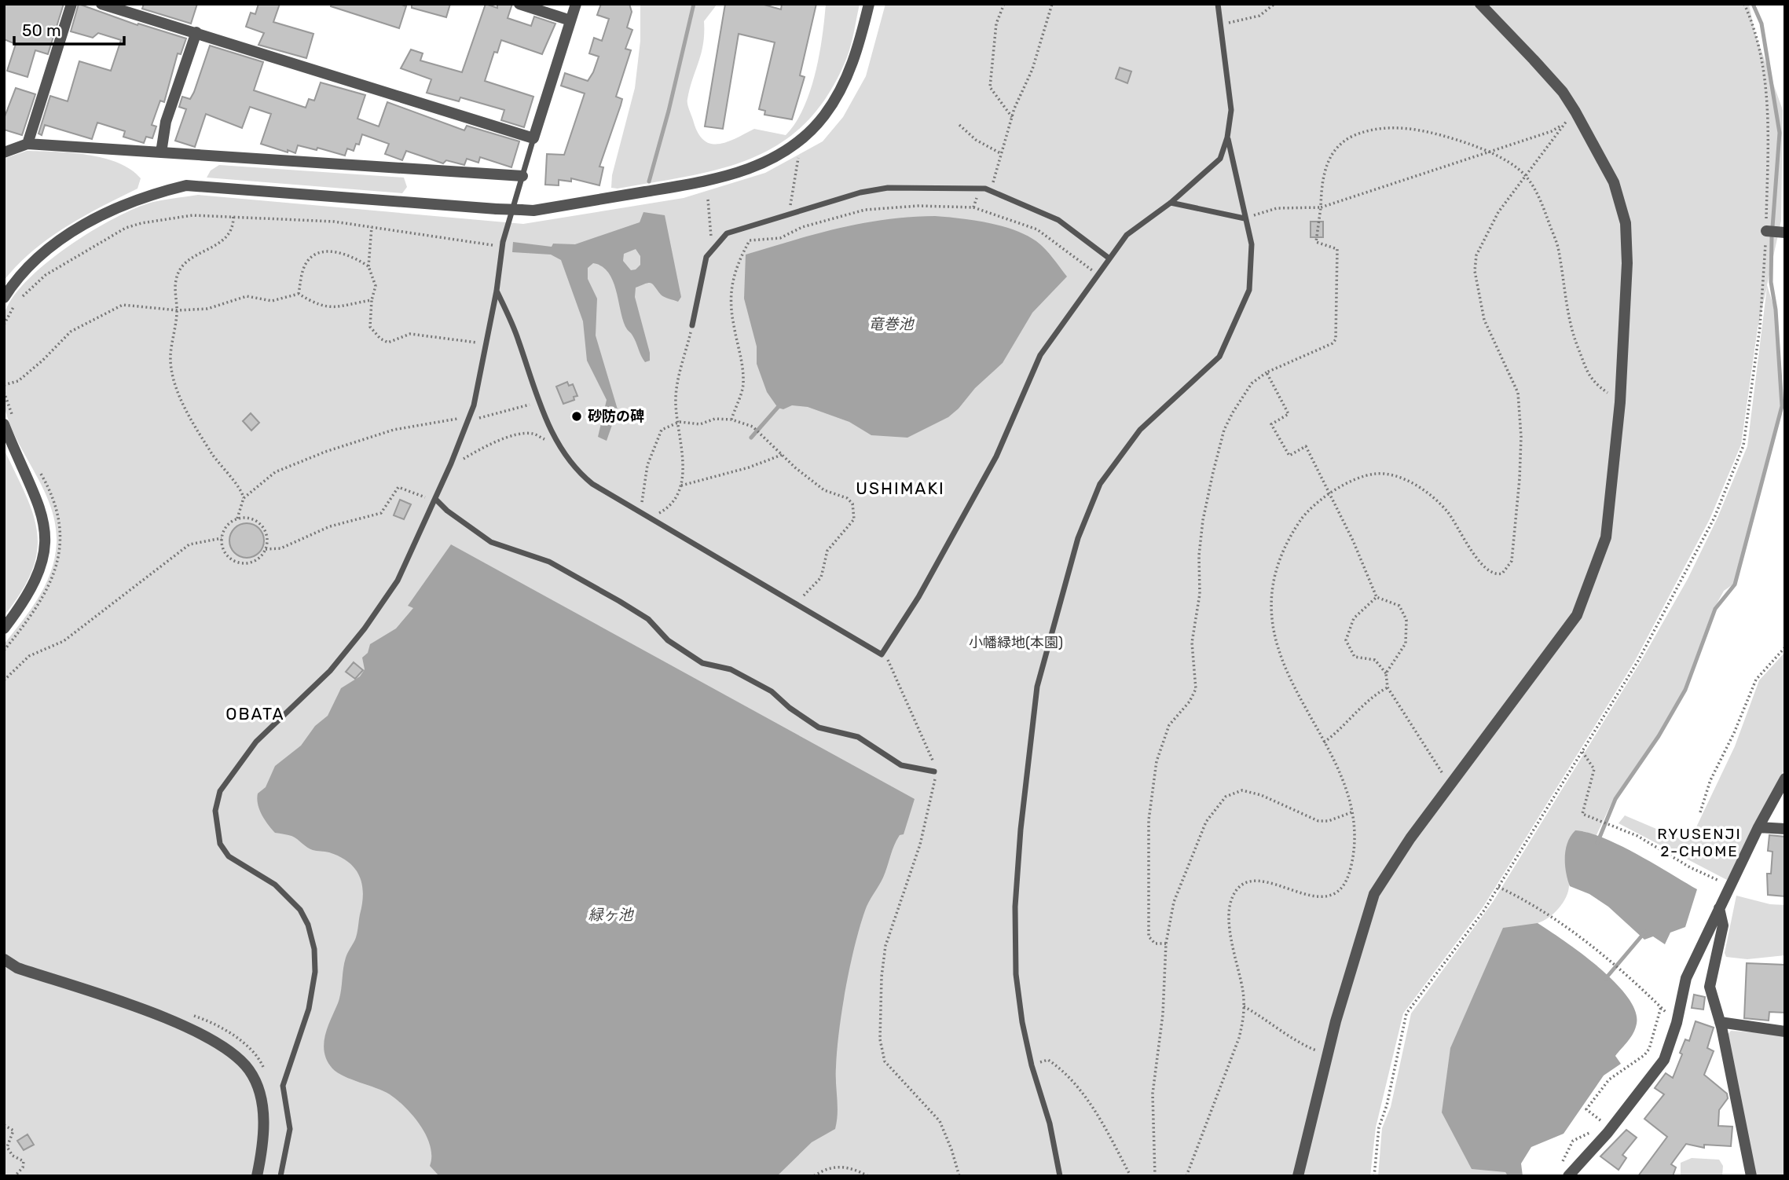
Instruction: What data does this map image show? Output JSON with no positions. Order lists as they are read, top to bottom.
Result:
{
  "districts": ["USHIMAKI", "OBATA", "RYUSENJI 2-CHOME"],
  "water": ["竜巻池", "緑ヶ池"],
  "parks": ["小幡緑地(本園)"],
  "places": ["砂防の碑"],
  "scale_bar": "50 m"
}
